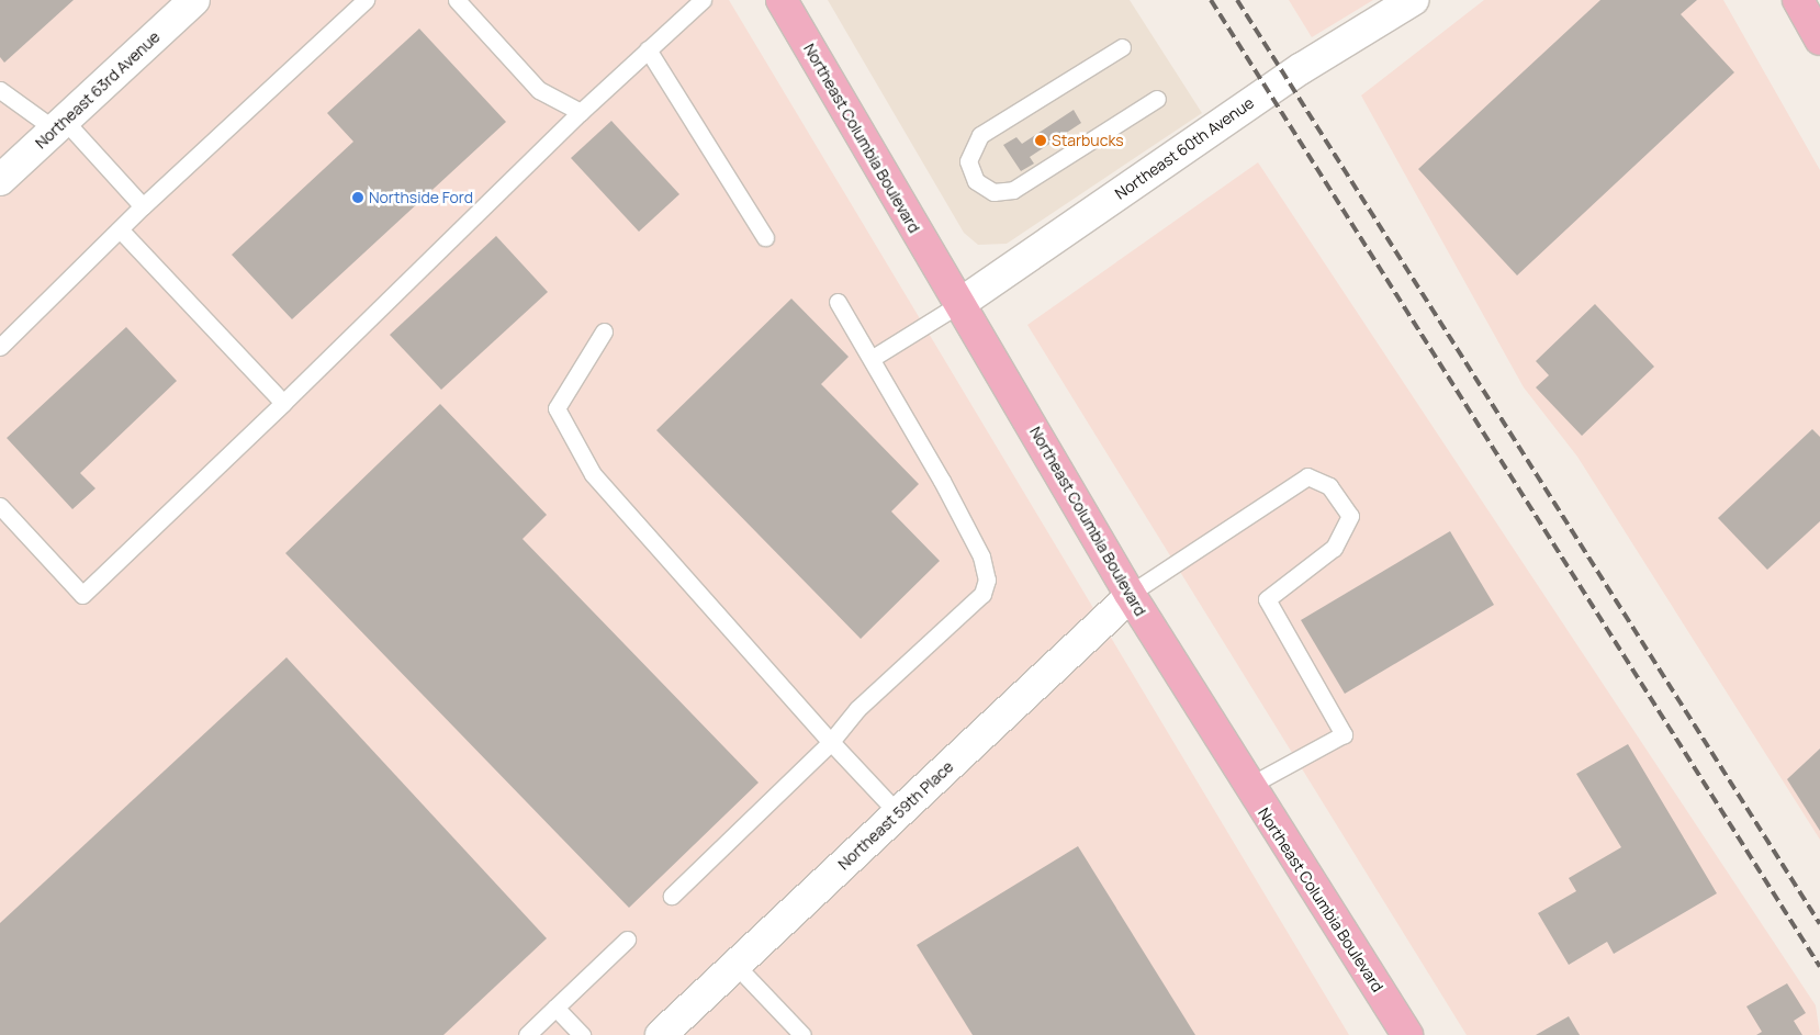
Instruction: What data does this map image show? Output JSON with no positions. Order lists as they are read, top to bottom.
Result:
{
  "streets": {
    "main road": ["Northeast Columbia Boulevard"],
    "street": ["Northeast 63rd Avenue", "Northeast 60th Avenue", "Northeast 59th Place"]
  },
  "crossings": [
    ["Northeast Columbia Boulevard", "Northeast 60th Avenue"],
    ["Northeast Columbia Boulevard", "Northeast 59th Place"]
  ],
  "places": ["Starbucks", "Northside Ford"]
}
